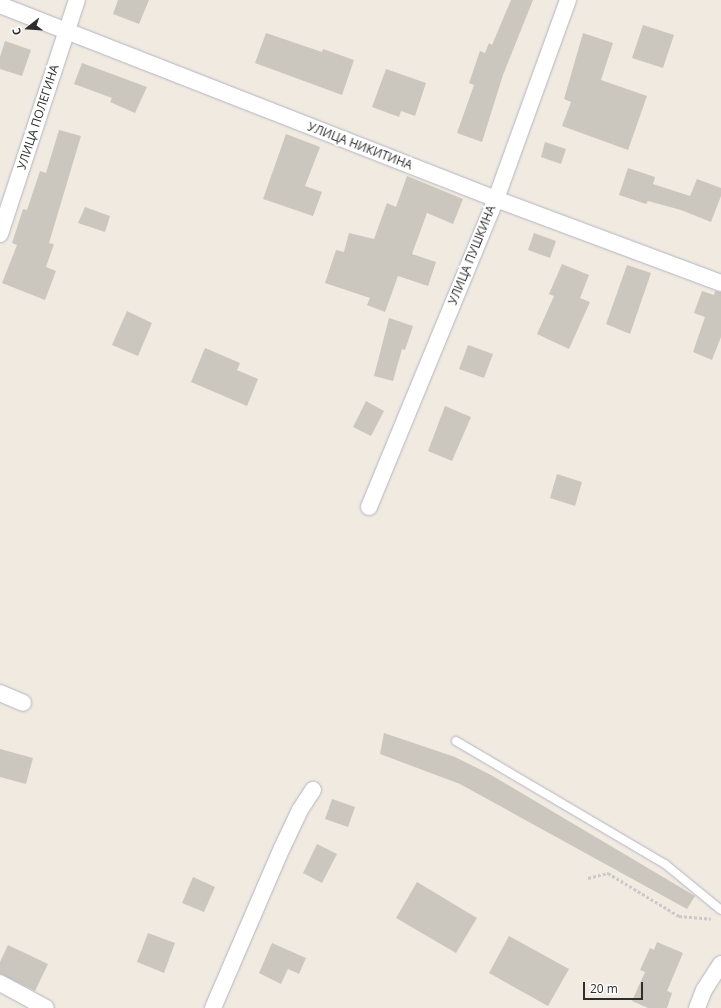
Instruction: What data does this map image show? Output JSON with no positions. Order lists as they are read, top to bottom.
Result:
{
  "streets": {
    "street": ["УЛИЦА ПОЛЕГИНА", "УЛИЦА НИКИТИНА", "УЛИЦА ПУШКИНА"]
  },
  "crossings": [
    ["УЛИЦА ПОЛЕГИНА", "УЛИЦА НИКИТИНА"],
    ["УЛИЦА НИКИТИНА", "УЛИЦА ПУШКИНА"]
  ],
  "scale_bar": "20 m",
  "north": "left"
}
